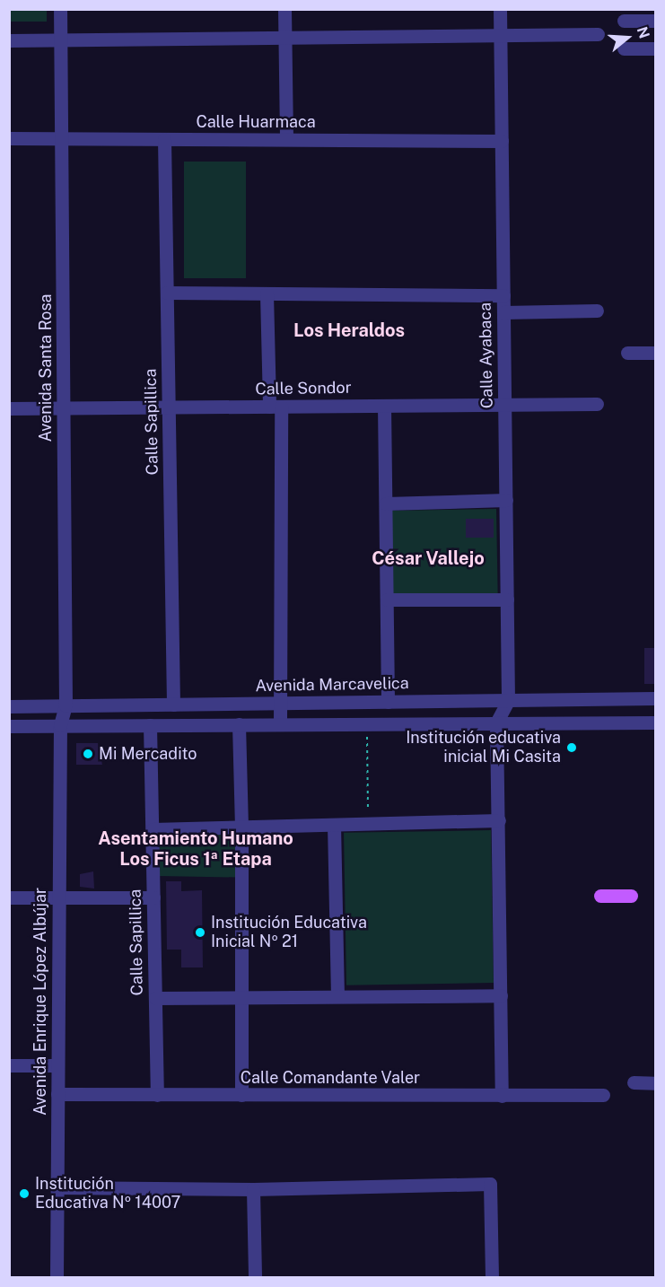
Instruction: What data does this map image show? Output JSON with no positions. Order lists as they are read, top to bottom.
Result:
{
  "streets": {
    "street": [
      "Calle Huarmaca",
      "Calle Ayabaca",
      "Avenida Santa Rosa",
      "Calle Sondor",
      "Calle Sapillica",
      "Avenida Marcavelica",
      "Avenida Enrique López Albújar",
      "Calle Comandante Valer"
    ]
  },
  "crossings": [
    ["Calle Huarmaca", "Calle Ayabaca"],
    ["Calle Huarmaca", "Avenida Santa Rosa"],
    ["Calle Huarmaca", "Calle Sapillica"],
    ["Calle Ayabaca", "Calle Sondor"],
    ["Calle Ayabaca", "Avenida Marcavelica"],
    ["Avenida Santa Rosa", "Calle Sondor"],
    ["Avenida Santa Rosa", "Avenida Marcavelica"],
    ["Avenida Santa Rosa", "Avenida Enrique López Albújar"],
    ["Calle Sondor", "Calle Sapillica"],
    ["Calle Sapillica", "Avenida Marcavelica"],
    ["Calle Sapillica", "Calle Comandante Valer"],
    ["Avenida Enrique López Albújar", "Calle Comandante Valer"]
  ],
  "districts": ["Los Heraldos", "César Vallejo", "Asentamiento Humano Los Ficus 1ª Etapa"],
  "places": [
    "Institución educativa inicial Mi Casita",
    "Mi Mercadito",
    "Institución Educativa Inicial Nº 21",
    "Institución Educativa Nº 14007"
  ],
  "north": "right"
}
